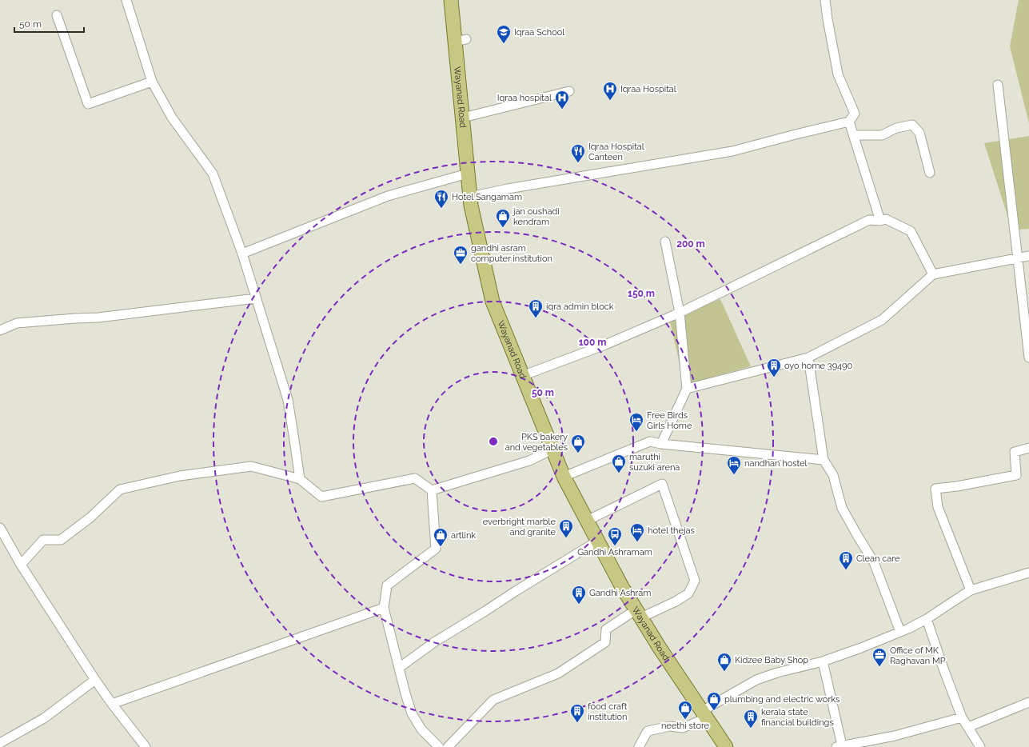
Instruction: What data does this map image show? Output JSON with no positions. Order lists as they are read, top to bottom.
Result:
{
  "streets": {
    "main road": ["Wayanad Road"]
  },
  "places": {
    "school or university": ["Iqraa School"],
    "hospital": ["Iqraa Hospital", "Iqraa hospital"],
    "restaurant": ["Iqraa Hospital Canteen", "Hotel Sangamam"],
    "shop": [
      "jan oushadi kendram",
      "PKS bakery and vegetables",
      "maruthi suzuki arena",
      "artlink",
      "Kidzee Baby Shop",
      "plumbing and electric works",
      "neethi store"
    ],
    "office": ["gandhi asram computer institution", "Office of MK Raghavan MP"],
    "building": [
      "iqra admin block",
      "oyo home 39490",
      "everbright marble and granite",
      "Clean care",
      "Gandhi Ashram",
      "food craft institution",
      "kerala state financial buildings"
    ],
    "hotel": ["Free Birds Girls Home", "nandhan hostel", "hotel thejas"],
    "bus stop": ["Gandhi Ashramam"]
  },
  "scale_bar": "50 m",
  "rings": [
    "200 m",
    "150 m",
    "100 m",
    "50 m"
  ]
}
